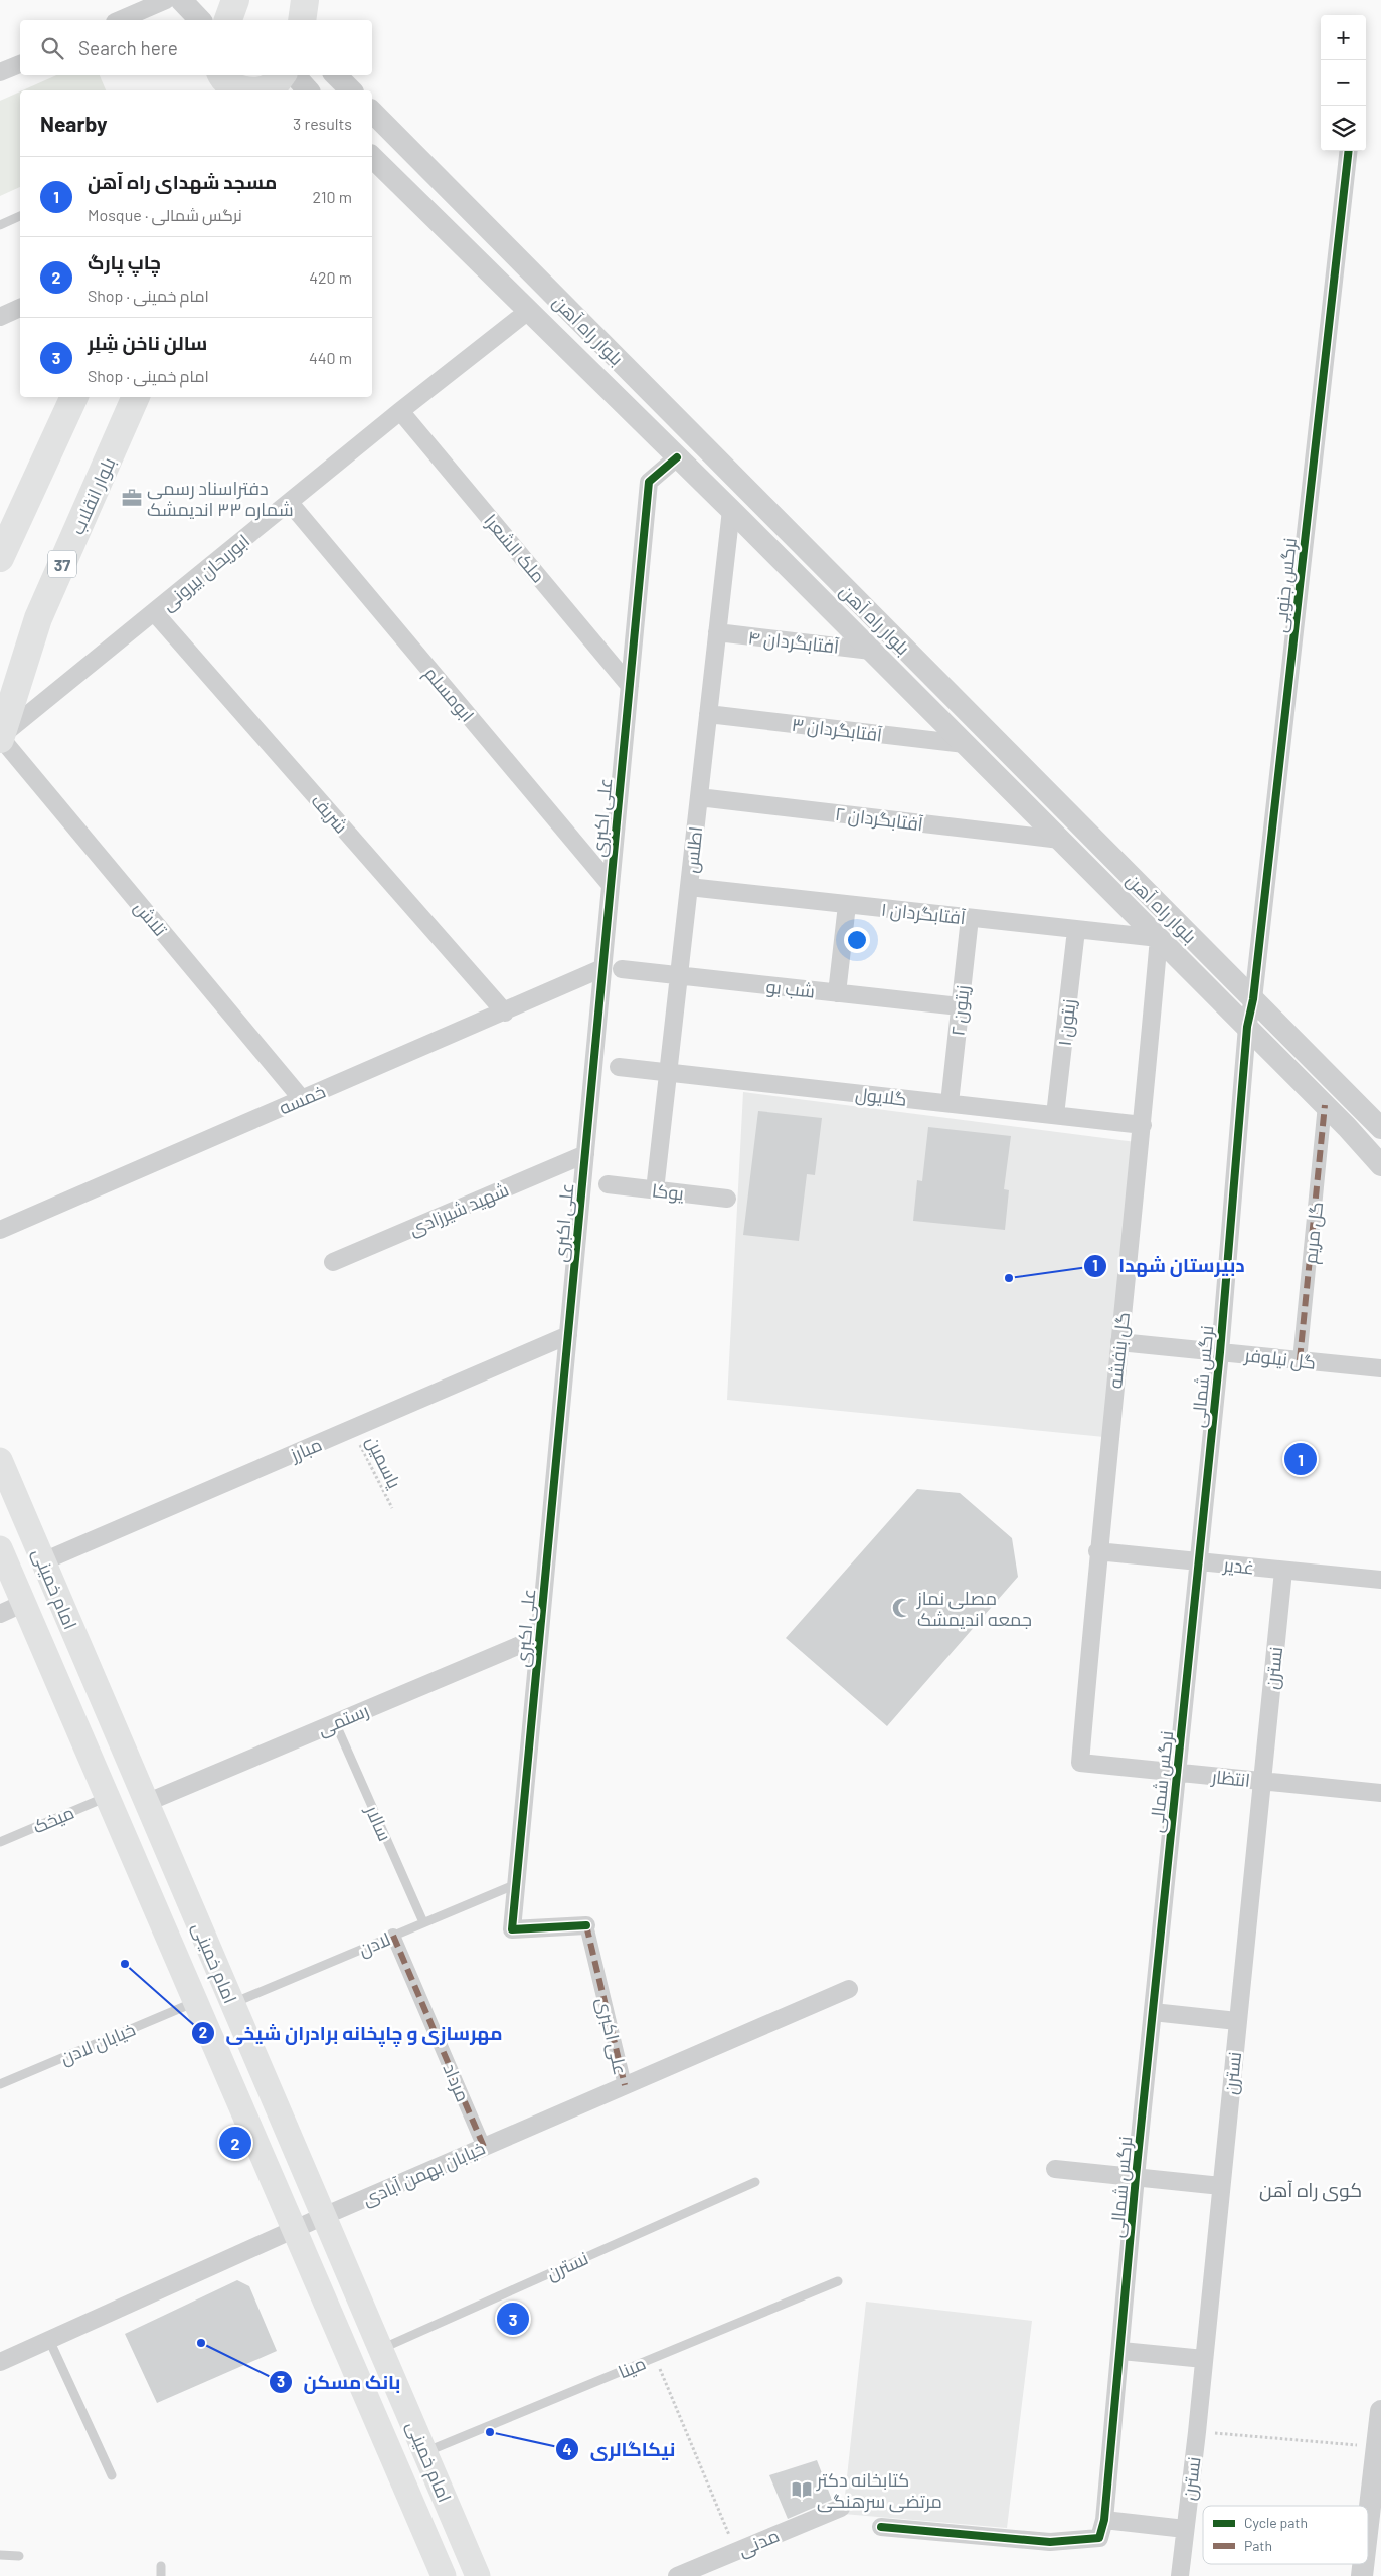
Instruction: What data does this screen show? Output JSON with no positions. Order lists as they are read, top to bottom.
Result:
{
  "streets": {
    "main road": ["بلوار انقلاب", "37", "امام خمینی"],
    "street": [
      "بلوار راه آهن",
      "ملک الشعرا",
      "ابوریحان بیرونی",
      "نرگس جنوبی",
      "آفتابگردان ۴",
      "ابومسلم",
      "آفتابگردان ۳",
      "شریف",
      "علی اکبری",
      "آفتابگردان ۲",
      "اطلس",
      "آفتابگردان ۱",
      "تلاش",
      "شب بو",
      "زیتون ۲",
      "زیتون ۱",
      "گلایول",
      "خمسه",
      "یوکا",
      "شهید شیرزادی",
      "گل مریم",
      "گل بنفشه",
      "گل نیلوفر",
      "نرگس شمالی",
      "مبارز",
      "غدیر",
      "نسترن",
      "رستمی",
      "انتظار",
      "مرداد",
      "خیابان بهمن آبادی",
      "مدنی"
    ],
    "lane": [
      "میخک",
      "سالار",
      "لادن",
      "خیابان لادن",
      "مینا"
    ],
    "path": ["یاسمین"]
  },
  "crossings": [
    ["بلوار راه آهن", "ابوریحان بیرونی"],
    ["بلوار راه آهن", "نرگس جنوبی"],
    ["بلوار راه آهن", "آفتابگردان ۴"],
    ["بلوار راه آهن", "آفتابگردان ۳"],
    ["بلوار راه آهن", "علی اکبری"],
    ["بلوار راه آهن", "آفتابگردان ۲"],
    ["بلوار راه آهن", "اطلس"],
    ["بلوار راه آهن", "آفتابگردان ۱"],
    ["بلوار راه آهن", "گل مریم"],
    ["بلوار راه آهن", "گل بنفشه"],
    ["بلوار راه آهن", "نرگس شمالی"],
    ["بلوار انقلاب", "ابوریحان بیرونی"],
    ["بلوار انقلاب", "تلاش"],
    ["ملک الشعرا", "ابوریحان بیرونی"],
    ["ملک الشعرا", "علی اکبری"],
    ["ابوریحان بیرونی", "ابومسلم"],
    ["ابوریحان بیرونی", "شریف"],
    ["ابوریحان بیرونی", "تلاش"],
    ["نرگس جنوبی", "نرگس شمالی"],
    ["آفتابگردان ۴", "اطلس"],
    ["ابومسلم", "علی اکبری"],
    ["آفتابگردان ۳", "اطلس"],
    ["شریف", "خمسه"],
    ["علی اکبری", "خمسه"],
    ["علی اکبری", "شهید شیرزادی"],
    ["علی اکبری", "مبارز"],
    ["علی اکبری", "رستمی"],
    ["علی اکبری", "لادن"],
    ["علی اکبری", "خیابان بهمن آبادی"],
    ["آفتابگردان ۲", "اطلس"],
    ["اطلس", "آفتابگردان ۱"],
    ["اطلس", "شب بو"],
    ["اطلس", "گلایول"],
    ["اطلس", "یوکا"],
    ["آفتابگردان ۱", "زیتون ۲"],
    ["آفتابگردان ۱", "زیتون ۱"],
    ["آفتابگردان ۱", "گل بنفشه"],
    ["تلاش", "خمسه"],
    ["شب بو", "زیتون ۲"],
    ["زیتون ۲", "گلایول"],
    ["زیتون ۱", "گلایول"],
    ["گلایول", "گل بنفشه"],
    ["گل مریم", "گل نیلوفر"],
    ["گل بنفشه", "گل نیلوفر"],
    ["گل بنفشه", "غدیر"],
    ["گل بنفشه", "انتظار"],
    ["گل نیلوفر", "نرگس شمالی"],
    ["نرگس شمالی", "غدیر"],
    ["نرگس شمالی", "انتظار"],
    ["مبارز", "یاسمین"],
    ["مبارز", "امام خمینی"],
    ["غدیر", "نسترن"],
    ["امام خمینی", "نسترن"],
    ["امام خمینی", "رستمی"],
    ["امام خمینی", "میخک"],
    ["امام خمینی", "لادن"],
    ["امام خمینی", "خیابان لادن"],
    ["امام خمینی", "خیابان بهمن آبادی"],
    ["امام خمینی", "مینا"],
    ["نسترن", "انتظار"],
    ["رستمی", "سالار"],
    ["سالار", "لادن"],
    ["لادن", "مرداد"],
    ["مرداد", "خیابان بهمن آبادی"]
  ],
  "districts": ["کوی راه آهن"],
  "places": {
    "office": ["دفتراسناد رسمی شماره ۳۳ اندیمشک"],
    "other": [
      "دبیرستان شهدا",
      "مهرسازی و چاپخانه برادران شیخی",
      "بانک مسکن",
      "نیکاگالری"
    ],
    "mosque": ["مصلی نماز جمعه اندیمشک"],
    "library": ["کتابخانه دکتر مرتضی سرهنگی"]
  },
  "legend": ["Cycle path", "Path"],
  "page": {
    "map_buttons": ["+", "−"],
    "search": "Search here",
    "heading": ["Nearby", "3 results"],
    "list": [
      {
        "mark": "1",
        "name": "مسجد شهدای راه آهن",
        "note": "Mosque · نرگس شمالی",
        "value": "210 m"
      },
      {
        "mark": "2",
        "name": "چاپ پارگ",
        "note": "Shop · امام خمینی",
        "value": "420 m"
      },
      {
        "mark": "3",
        "name": "سالن ناخن شِلِر",
        "note": "Shop · امام خمینی",
        "value": "440 m"
      }
    ],
    "pins": ["1", "2", "3"]
  }
}
